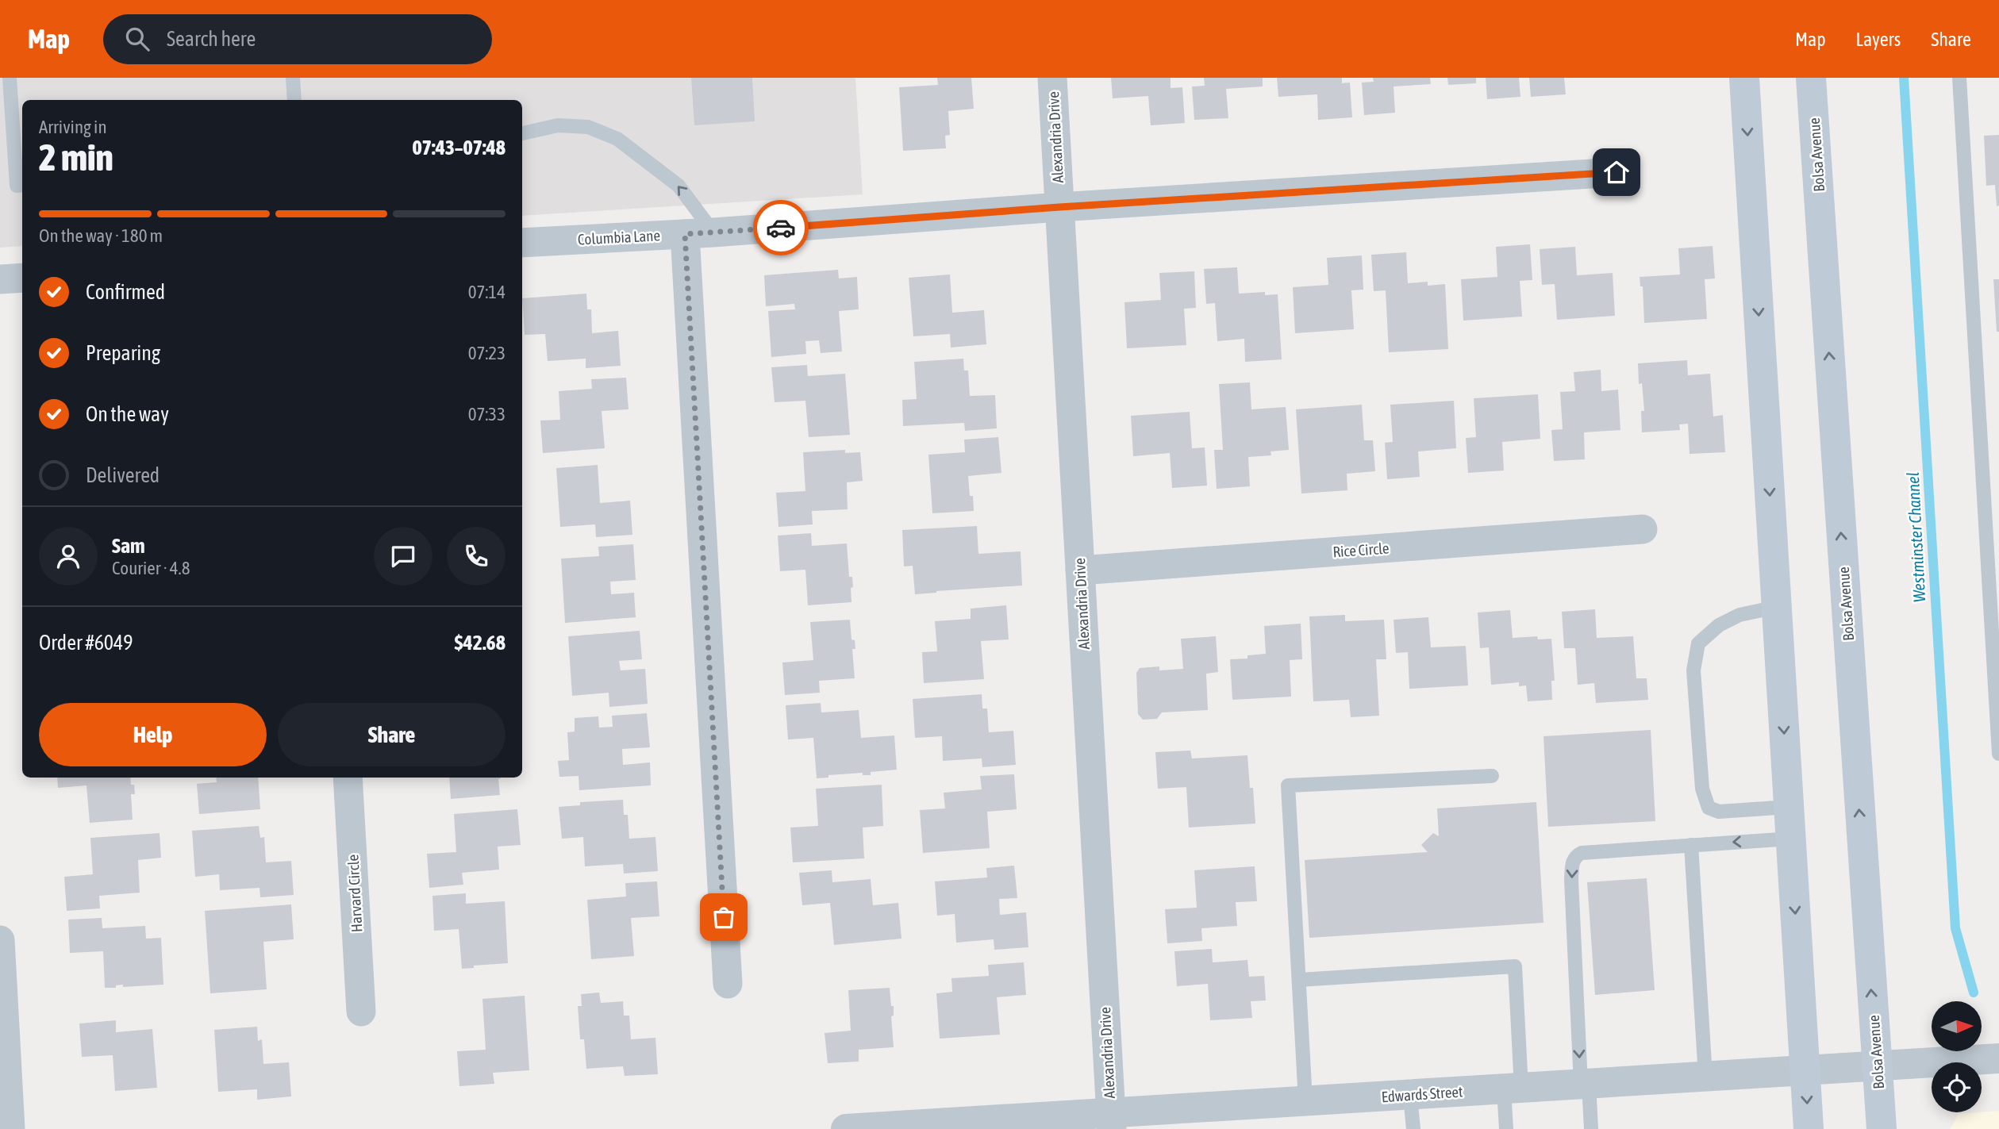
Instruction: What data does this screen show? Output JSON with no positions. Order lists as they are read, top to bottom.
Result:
{
  "streets": {
    "main road": ["Bolsa Avenue"],
    "street": [
      "Alexandria Drive",
      "Columbia Lane",
      "Rice Circle",
      "Harvard Circle",
      "Edwards Street"
    ]
  },
  "crossings": [
    ["Alexandria Drive", "Columbia Lane"],
    ["Alexandria Drive", "Rice Circle"],
    ["Alexandria Drive", "Edwards Street"],
    ["Bolsa Avenue", "Edwards Street"]
  ],
  "water": ["Westminster Channel"],
  "north": "right",
  "page": {
    "header": "Map",
    "search": "Search here",
    "nav": ["Map", "Layers", "Share"],
    "heading": ["2 min", "Arriving in", "07:43–07:48"],
    "panel": [
      "Sam",
      "Courier · 4.8",
      "Order #6049",
      "$42.68"
    ],
    "bar": "On the way · 180 m",
    "list": [
      ["Confirmed", "07:14"],
      ["Preparing", "07:23"],
      ["On the way", "07:33"],
      "Delivered"
    ],
    "buttons": ["Help", "Share"]
  }
}
